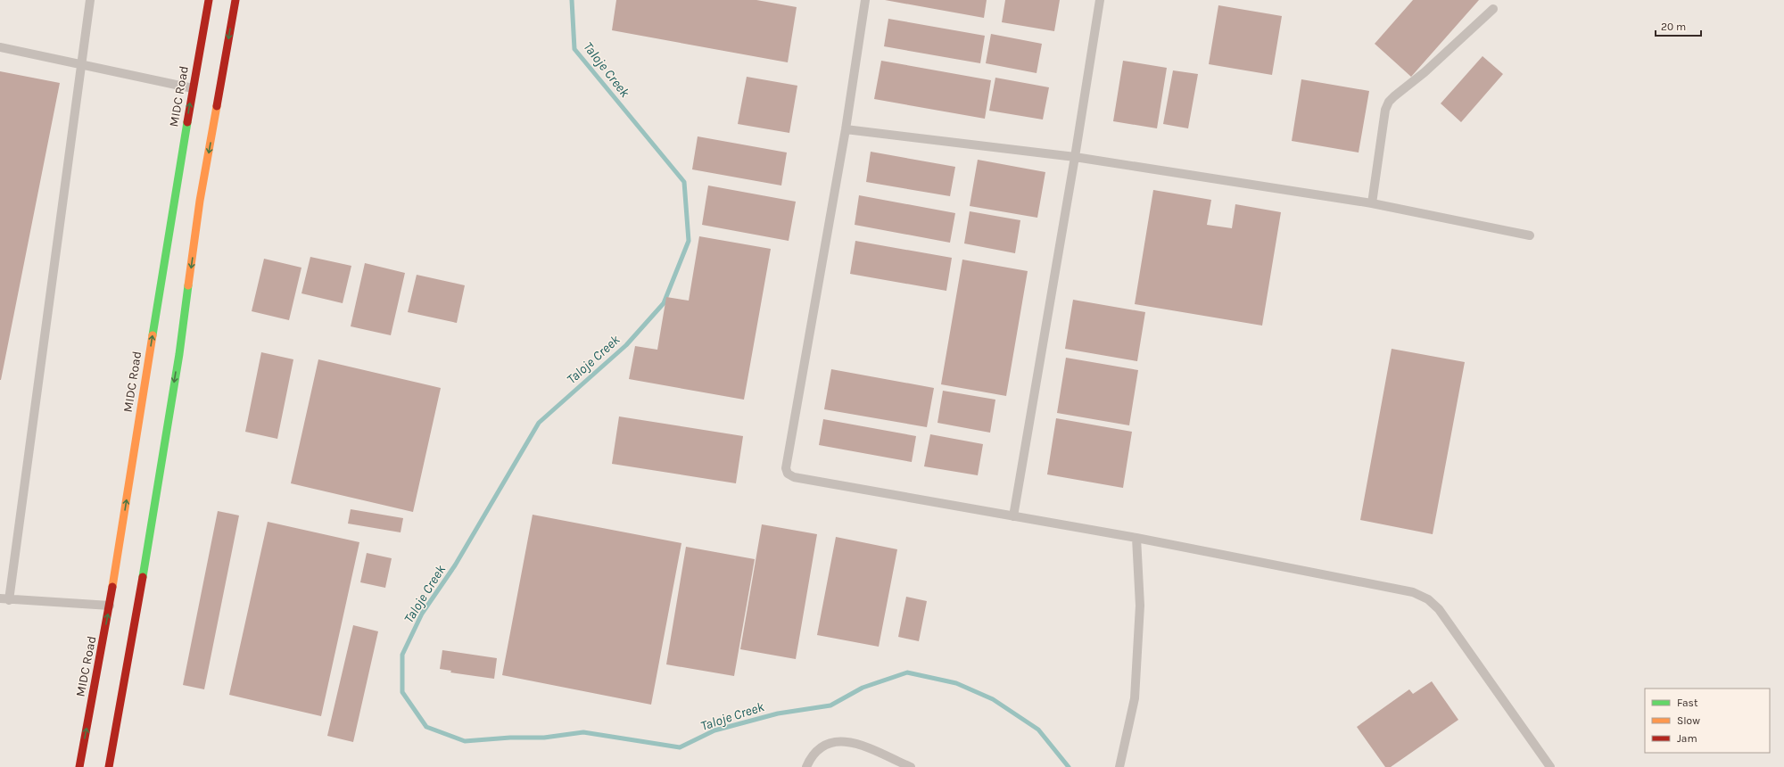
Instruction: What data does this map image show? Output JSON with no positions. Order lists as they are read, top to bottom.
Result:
{
  "streets": {
    "main road": ["MIDC Road"]
  },
  "water": ["Taloje Creek"],
  "legend": ["Fast", "Slow", "Jam"],
  "scale_bar": "20 m"
}
